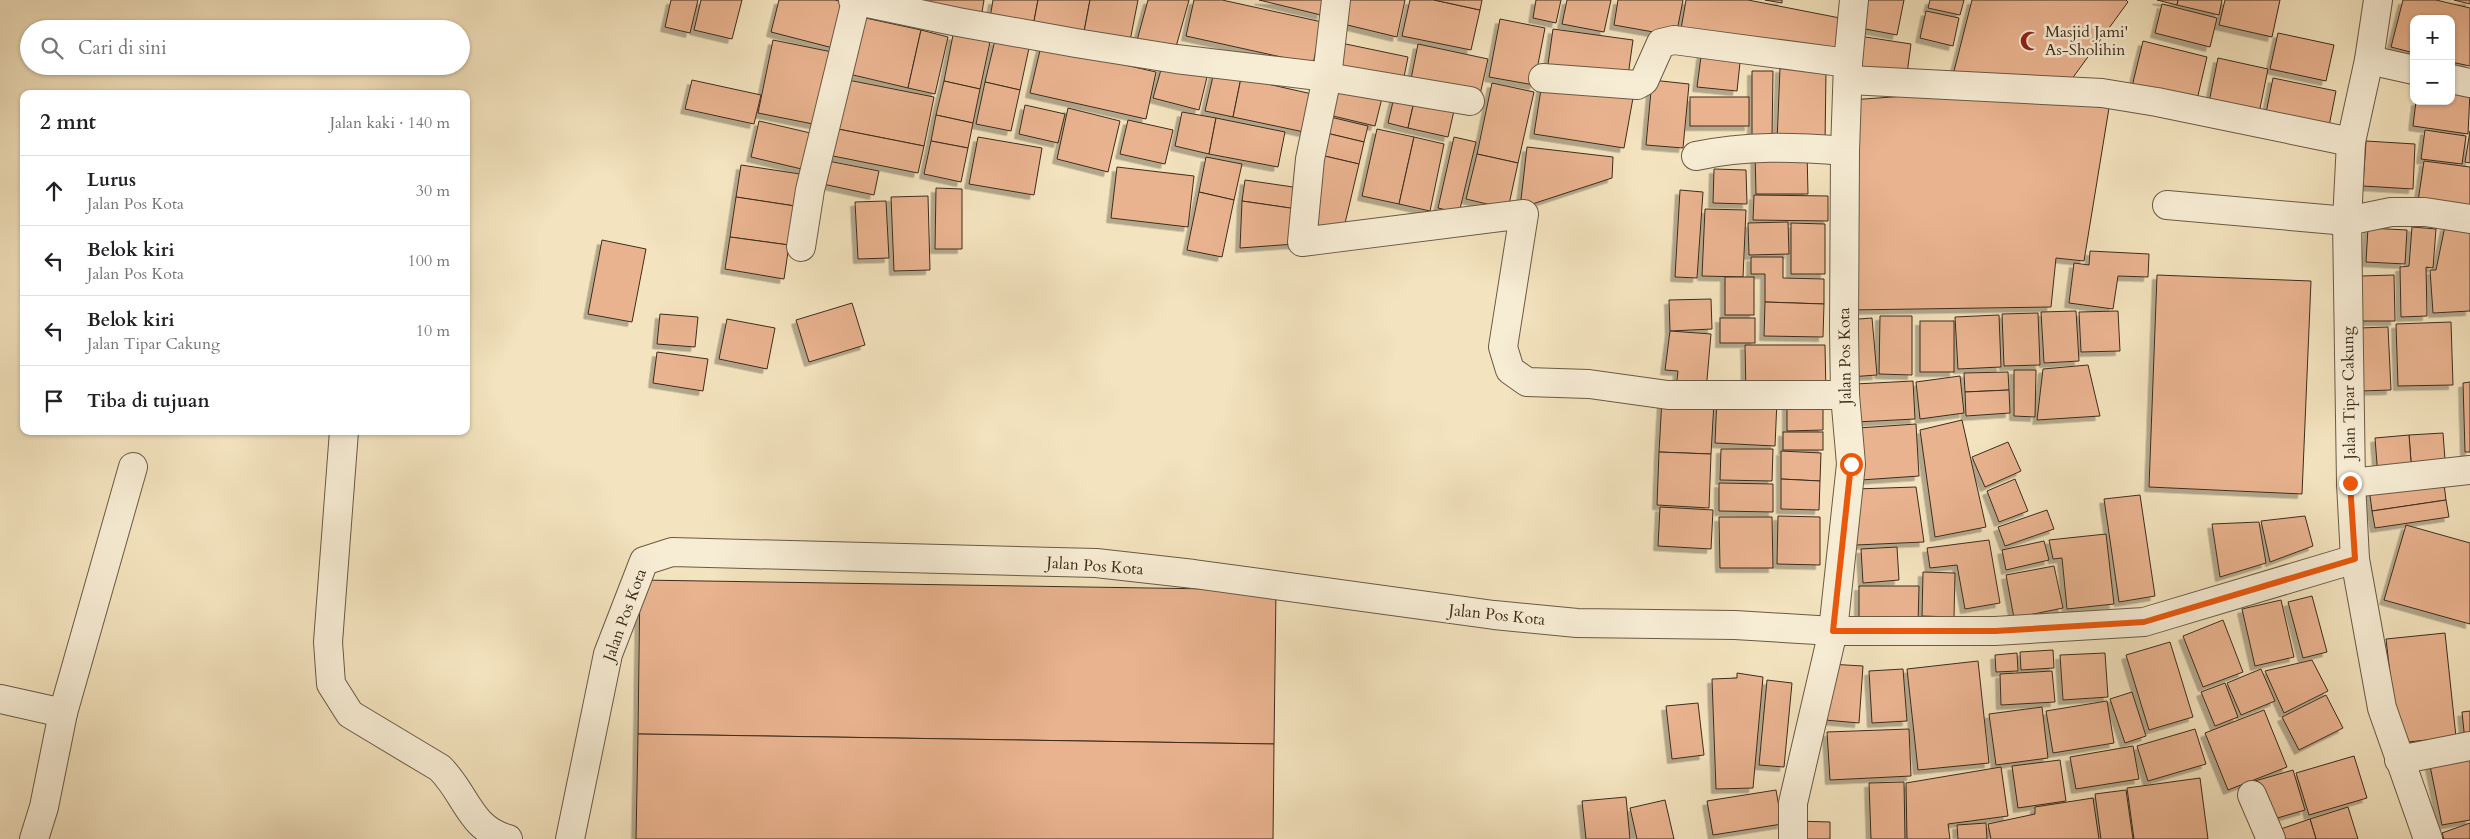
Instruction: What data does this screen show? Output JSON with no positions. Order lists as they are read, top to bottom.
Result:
{
  "streets": {
    "street": ["Jalan Pos Kota", "Jalan Tipar Cakung"]
  },
  "crossings": [
    ["Jalan Pos Kota", "Jalan Tipar Cakung"]
  ],
  "places": {
    "mosque": ["Masjid Jami' As-Sholihin"]
  },
  "page": {
    "map_buttons": ["+", "−"],
    "search": "Cari di sini",
    "heading": ["2 mnt", "Jalan kaki · 140 m"],
    "list": [
      ["Lurus", "Jalan Pos Kota", "30 m"],
      ["Belok kiri", "Jalan Pos Kota", "100 m"],
      ["Belok kiri", "Jalan Tipar Cakung", "10 m"],
      "Tiba di tujuan"
    ]
  }
}
